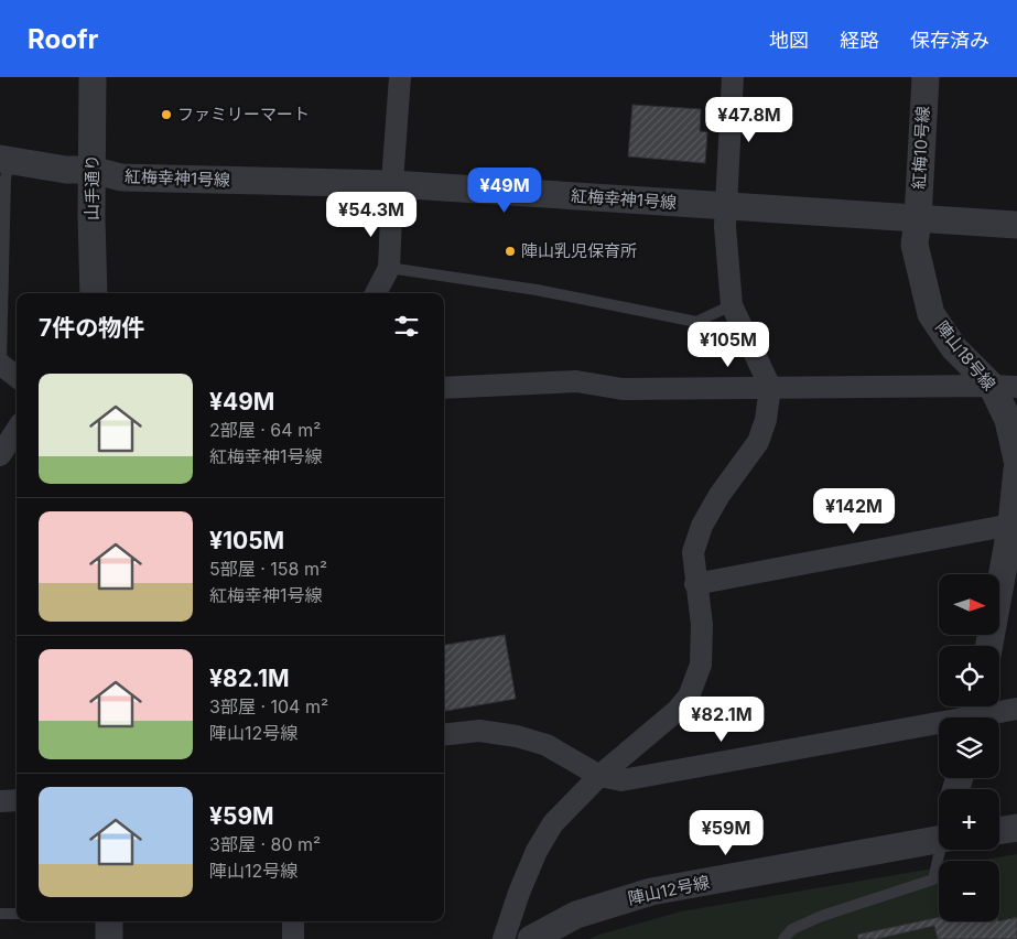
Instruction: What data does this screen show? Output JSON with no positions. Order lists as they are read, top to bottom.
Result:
{
  "streets": {
    "street": [
      "紅梅10号線",
      "紅梅幸神1号線",
      "山手通り",
      "陣山18号線",
      "陣山12号線"
    ]
  },
  "crossings": [
    ["紅梅10号線", "紅梅幸神1号線"],
    ["紅梅10号線", "陣山18号線"],
    ["紅梅幸神1号線", "山手通り"],
    ["紅梅幸神1号線", "陣山18号線"]
  ],
  "places": ["ファミリーマート", "陣山乳児保育所"],
  "north": "right",
  "page": {
    "header": "Roofr",
    "nav": ["地図", "経路", "保存済み"],
    "price": [
      "¥47.8M",
      "¥49M",
      "¥54.3M",
      "¥105M",
      "¥142M",
      "¥82.1M",
      "¥59M"
    ],
    "heading": "7件の物件",
    "list": [
      {
        "name": "¥49M",
        "note": "2部屋 · 64 m² · 紅梅幸神1号線"
      },
      {
        "name": "¥105M",
        "note": "5部屋 · 158 m² · 紅梅幸神1号線"
      },
      {
        "name": "¥82.1M",
        "note": "3部屋 · 104 m² · 陣山12号線"
      },
      {
        "name": "¥59M",
        "note": "3部屋 · 80 m² · 陣山12号線"
      }
    ],
    "map_buttons": ["+", "−"]
  }
}
